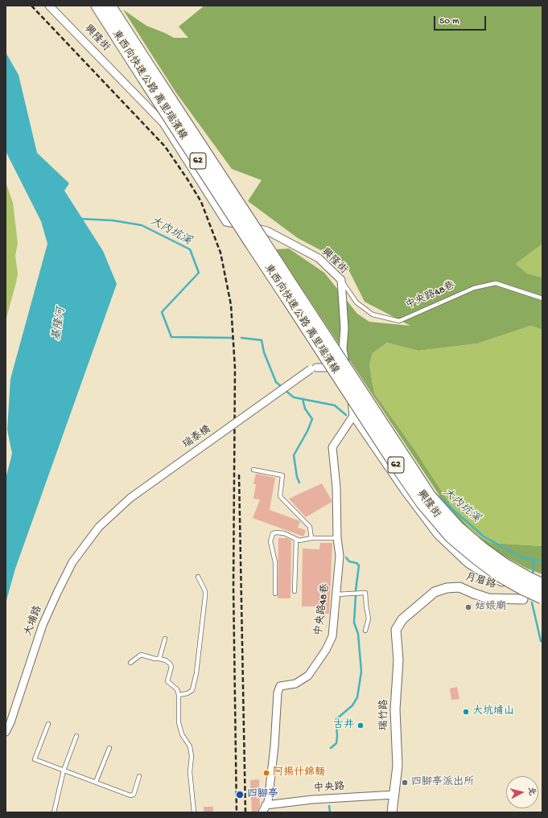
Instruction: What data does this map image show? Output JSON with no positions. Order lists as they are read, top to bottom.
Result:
{
  "streets": {
    "highway": ["東西向快速公路 萬里瑞濱線", "62"],
    "street": [
      "興隆街",
      "中央路48巷",
      "瑞泰橋",
      "月眉路",
      "大埔路",
      "瑞竹路",
      "中央路"
    ]
  },
  "crossings": [
    ["興隆街", "東西向快速公路 萬里瑞濱線"],
    ["興隆街", "中央路48巷"],
    ["興隆街", "月眉路"],
    ["東西向快速公路 萬里瑞濱線", "月眉路"],
    ["中央路48巷", "中央路"],
    ["瑞泰橋", "大埔路"],
    ["月眉路", "瑞竹路"],
    ["瑞竹路", "中央路"]
  ],
  "water": ["大內坑溪", "基隆河"],
  "places": [
    "姑娘廟",
    "大坑埔山",
    "古井",
    "阿揚什錦麵",
    "四腳亭派出所",
    "四腳亭"
  ],
  "scale_bar": "50 m",
  "north": "right"
}
